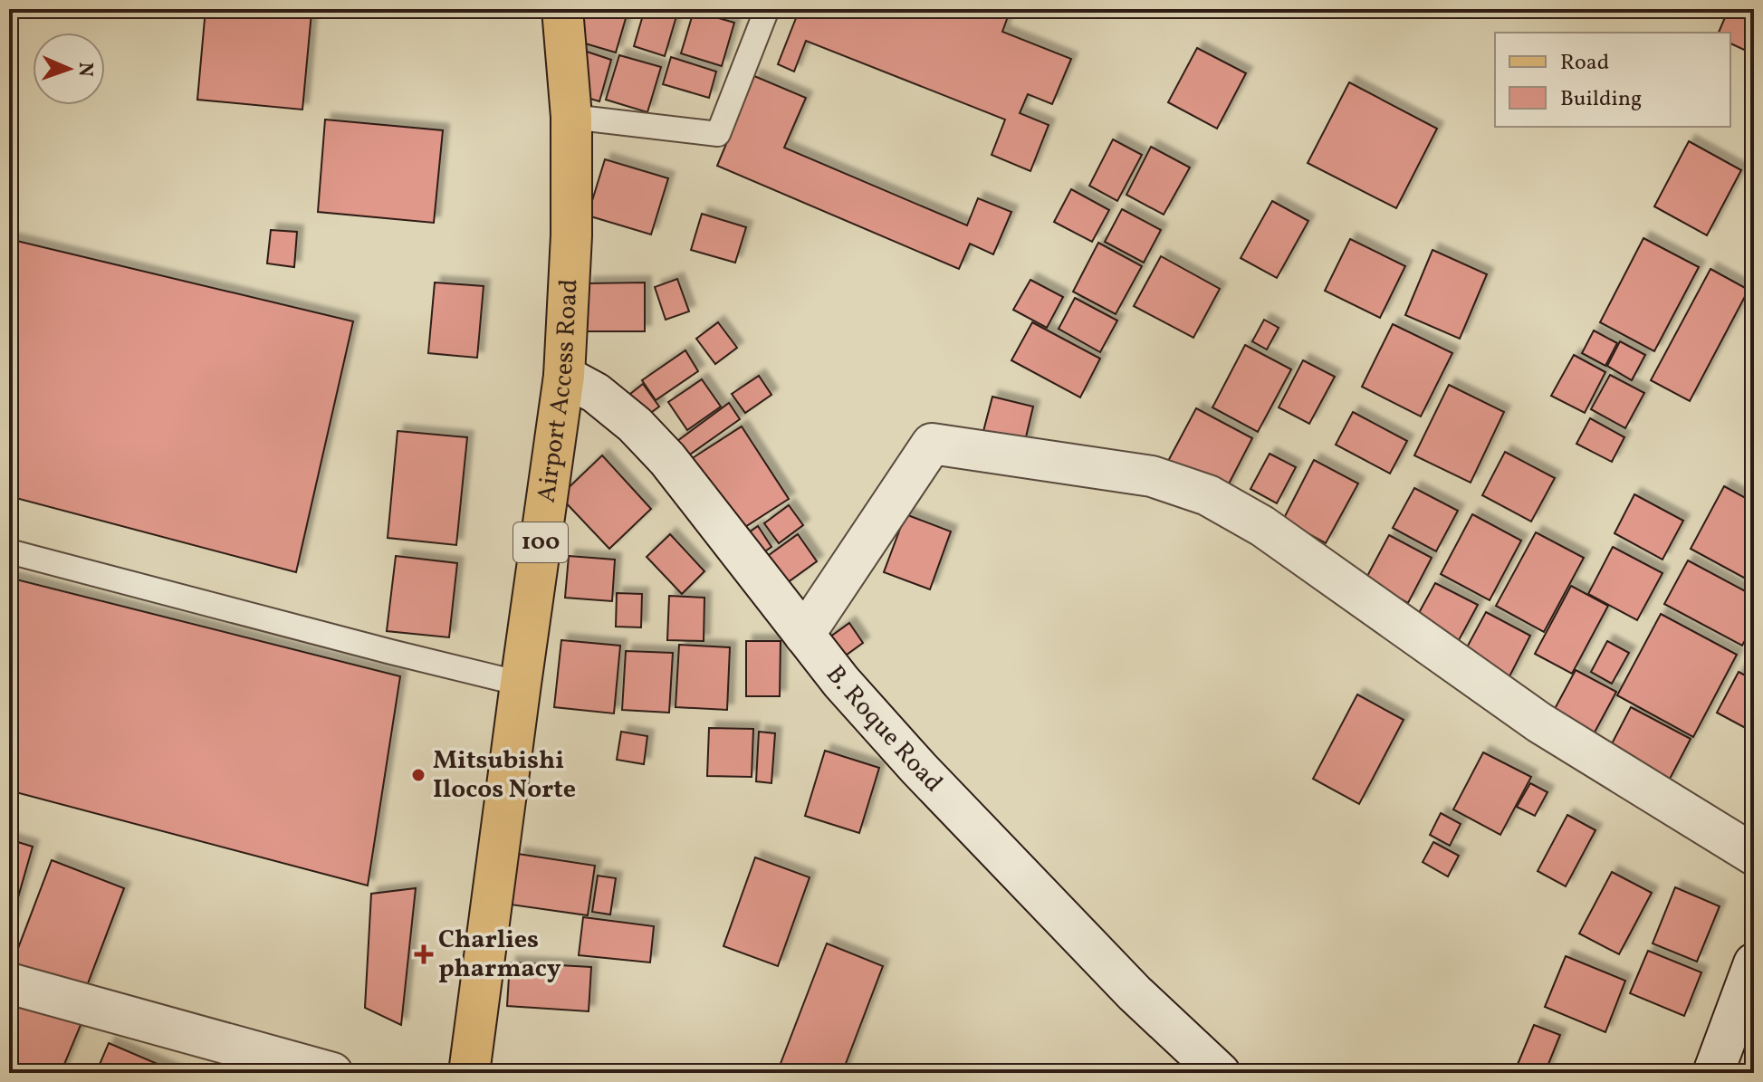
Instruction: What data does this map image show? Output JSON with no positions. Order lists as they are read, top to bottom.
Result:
{
  "streets": {
    "main road": ["Airport Access Road", "100"],
    "street": ["B. Roque Road"]
  },
  "crossings": [
    ["Airport Access Road", "B. Roque Road"]
  ],
  "places": {
    "other": ["Mitsubishi Ilocos Norte"],
    "health": ["Charlies pharmacy"]
  },
  "legend": ["Road", "Building"],
  "north": "right"
}
